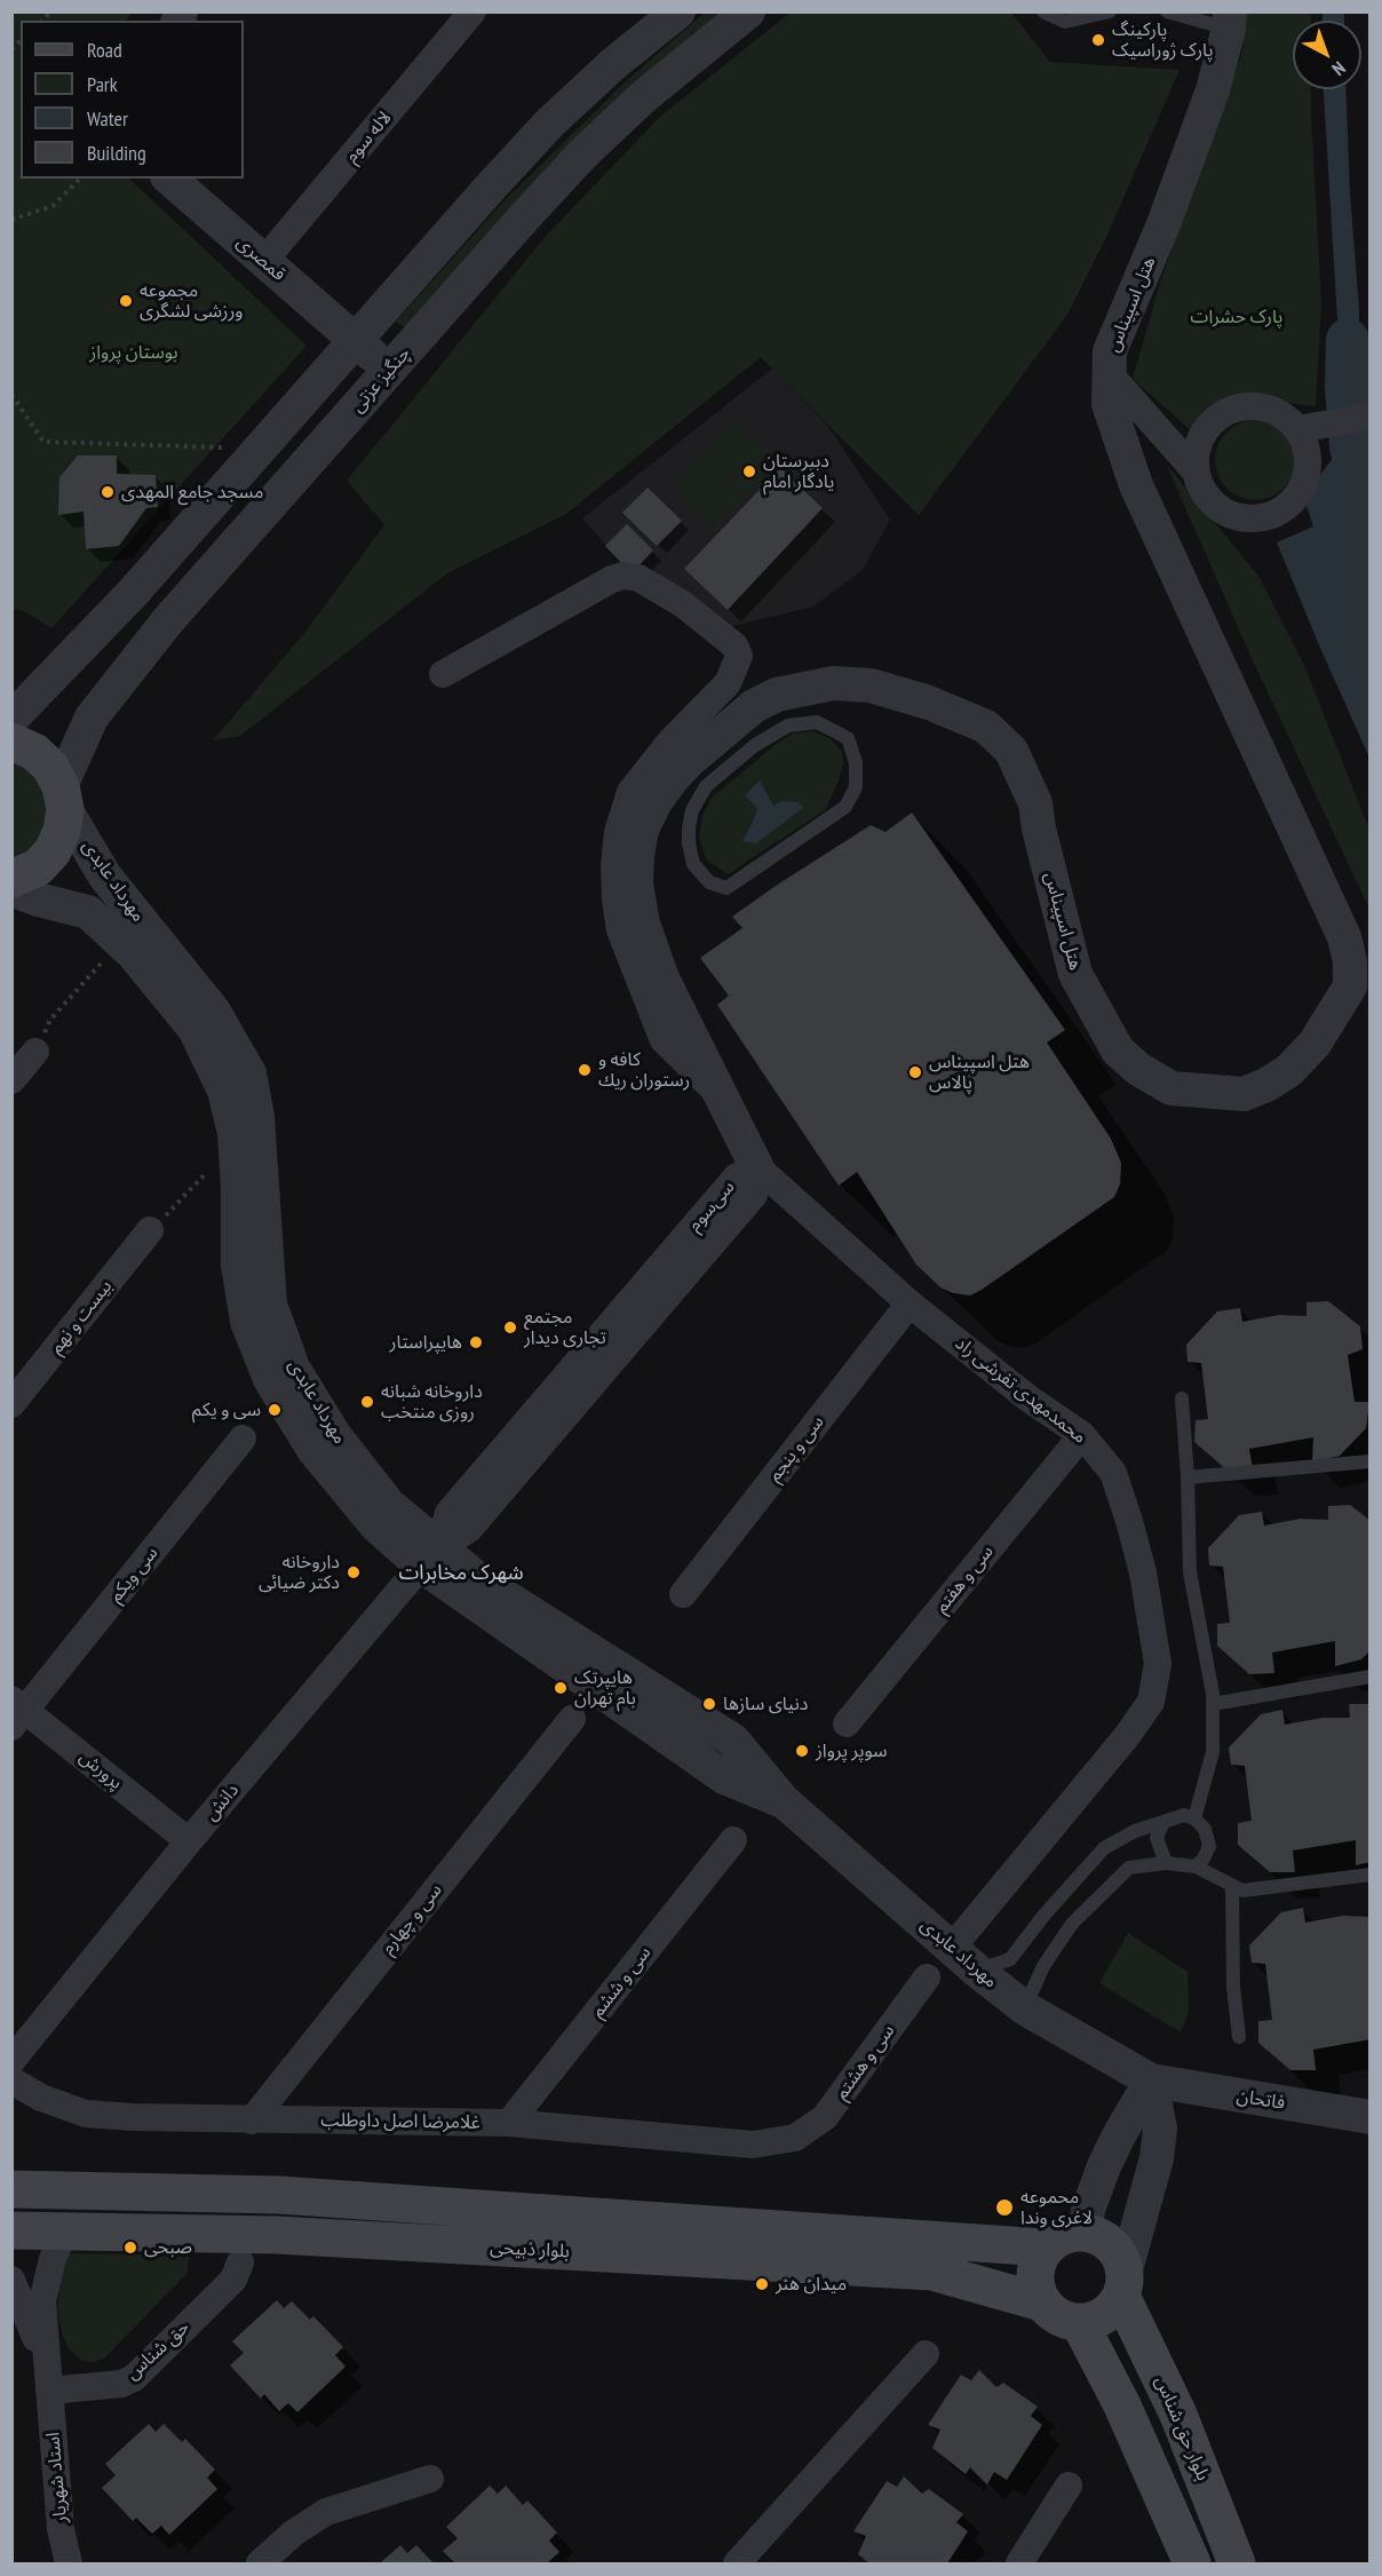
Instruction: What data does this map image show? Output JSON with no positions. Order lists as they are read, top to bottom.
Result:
{
  "streets": {
    "main road": ["بلوار ذبیحی", "بلوار حق شناس"],
    "street": [
      "لاله سوم",
      "قمصری",
      "هتل اسپیناس",
      "چنگیز عزتی",
      "مهرداد عابدی",
      "سی‌سوم",
      "بیست و نهم",
      "محمدمهدی تفرشی راد",
      "سی و پنجم",
      "سی ویکم",
      "سی و هفتم",
      "پرورش",
      "دانش",
      "سی و چهارم",
      "سی و ششم",
      "سی و هشتم",
      "فاتحان",
      "غلامرضا اصل داوطلب",
      "حق شناس",
      "استاد شهریار"
    ]
  },
  "crossings": [
    ["لاله سوم", "قمصری"],
    ["قمصری", "چنگیز عزتی"],
    ["هتل اسپیناس", "سی‌سوم"],
    ["هتل اسپیناس", "محمدمهدی تفرشی راد"],
    ["چنگیز عزتی", "مهرداد عابدی"],
    ["مهرداد عابدی", "سی‌سوم"],
    ["مهرداد عابدی", "محمدمهدی تفرشی راد"],
    ["مهرداد عابدی", "دانش"],
    ["مهرداد عابدی", "فاتحان"],
    ["سی‌سوم", "محمدمهدی تفرشی راد"],
    ["سی‌سوم", "دانش"],
    ["محمدمهدی تفرشی راد", "سی و پنجم"],
    ["محمدمهدی تفرشی راد", "سی و هفتم"],
    ["سی ویکم", "پرورش"],
    ["پرورش", "دانش"],
    ["سی و چهارم", "غلامرضا اصل داوطلب"],
    ["سی و ششم", "غلامرضا اصل داوطلب"],
    ["سی و هشتم", "غلامرضا اصل داوطلب"],
    ["بلوار ذبیحی", "بلوار حق شناس"],
    ["بلوار ذبیحی", "استاد شهریار"],
    ["حق شناس", "استاد شهریار"]
  ],
  "districts": ["شهرک مخابرات"],
  "parks": ["پارک حشرات", "بوستان پرواز"],
  "places": [
    "پارکینگ پارک ژوراسیک",
    "مجموعه ورزشی لشگری",
    "دبیرستان یادگار امام",
    "مسجد جامع المهدی",
    "كافه و رستوران ريك",
    "هتل اسپیناس پالاس",
    "مجتمع تجاری دیدار",
    "هایپراستار",
    "داروخانه شبانه روزی منتخب",
    "سی و یکم",
    "داروخانه دکتر ضیائی",
    "هایپرتک بام تهران",
    "دنیای سازها",
    "سوپر پرواز",
    "محموعه لاغری وندا",
    "صبحی",
    "میدان هنر"
  ],
  "legend": [
    "Road",
    "Park",
    "Water",
    "Building"
  ],
  "north": "bottom right"
}
